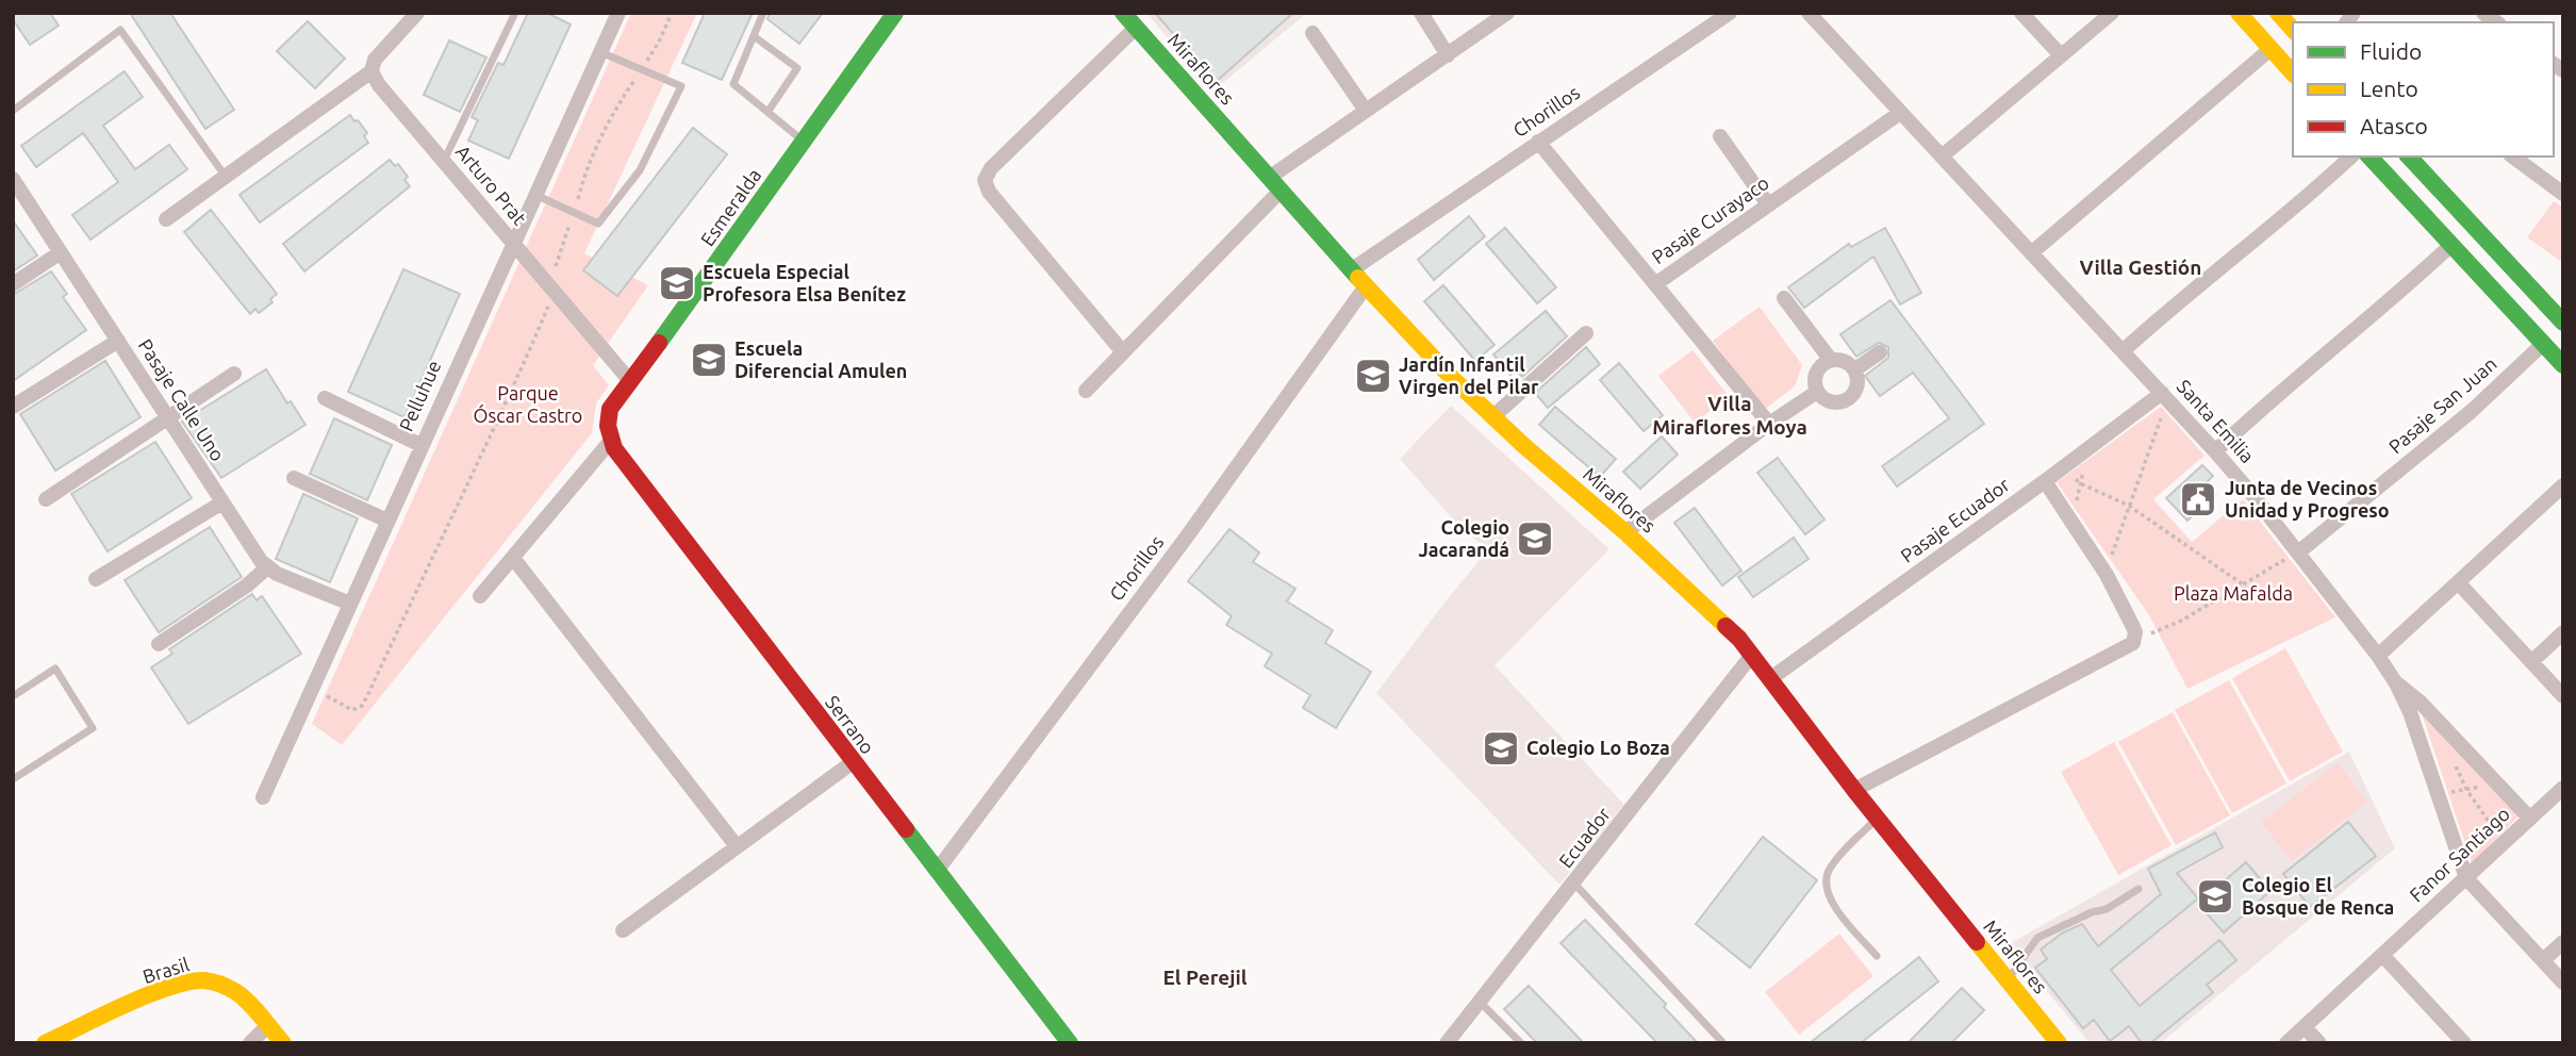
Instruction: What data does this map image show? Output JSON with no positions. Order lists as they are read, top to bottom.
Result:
{
  "streets": {
    "street": [
      "Miraflores",
      "Chorillos",
      "Arturo Prat",
      "Esmeralda",
      "Pasaje Curayaco",
      "Pelluhue",
      "Pasaje Calle Uno",
      "Pasaje San Juan",
      "Santa Emilia",
      "Pasaje Ecuador",
      "Serrano",
      "Ecuador",
      "Fanor Santiago",
      "Brasil"
    ]
  },
  "crossings": [
    ["Miraflores", "Chorillos"],
    ["Miraflores", "Pasaje Ecuador"],
    ["Miraflores", "Ecuador"],
    ["Chorillos", "Serrano"],
    ["Arturo Prat", "Esmeralda"],
    ["Arturo Prat", "Pelluhue"],
    ["Esmeralda", "Serrano"],
    ["Pasaje Curayaco", "Santa Emilia"],
    ["Pasaje San Juan", "Santa Emilia"],
    ["Santa Emilia", "Pasaje Ecuador"],
    ["Santa Emilia", "Fanor Santiago"]
  ],
  "districts": ["Villa Gestión", "Villa Miraflores Moya", "El Perejil"],
  "parks": ["Parque Óscar Castro", "Plaza Mafalda"],
  "places": {
    "school or university": [
      "Escuela Especial Profesora Elsa Benítez",
      "Escuela Diferencial Amulen",
      "Jardín Infantil Virgen del Pilar",
      "Colegio Jacarandá",
      "Colegio Lo Boza",
      "Colegio El Bosque de Renca"
    ],
    "public building": ["Junta de Vecinos Unidad y Progreso"]
  },
  "legend": ["Fluido", "Lento", "Atasco"]
}
